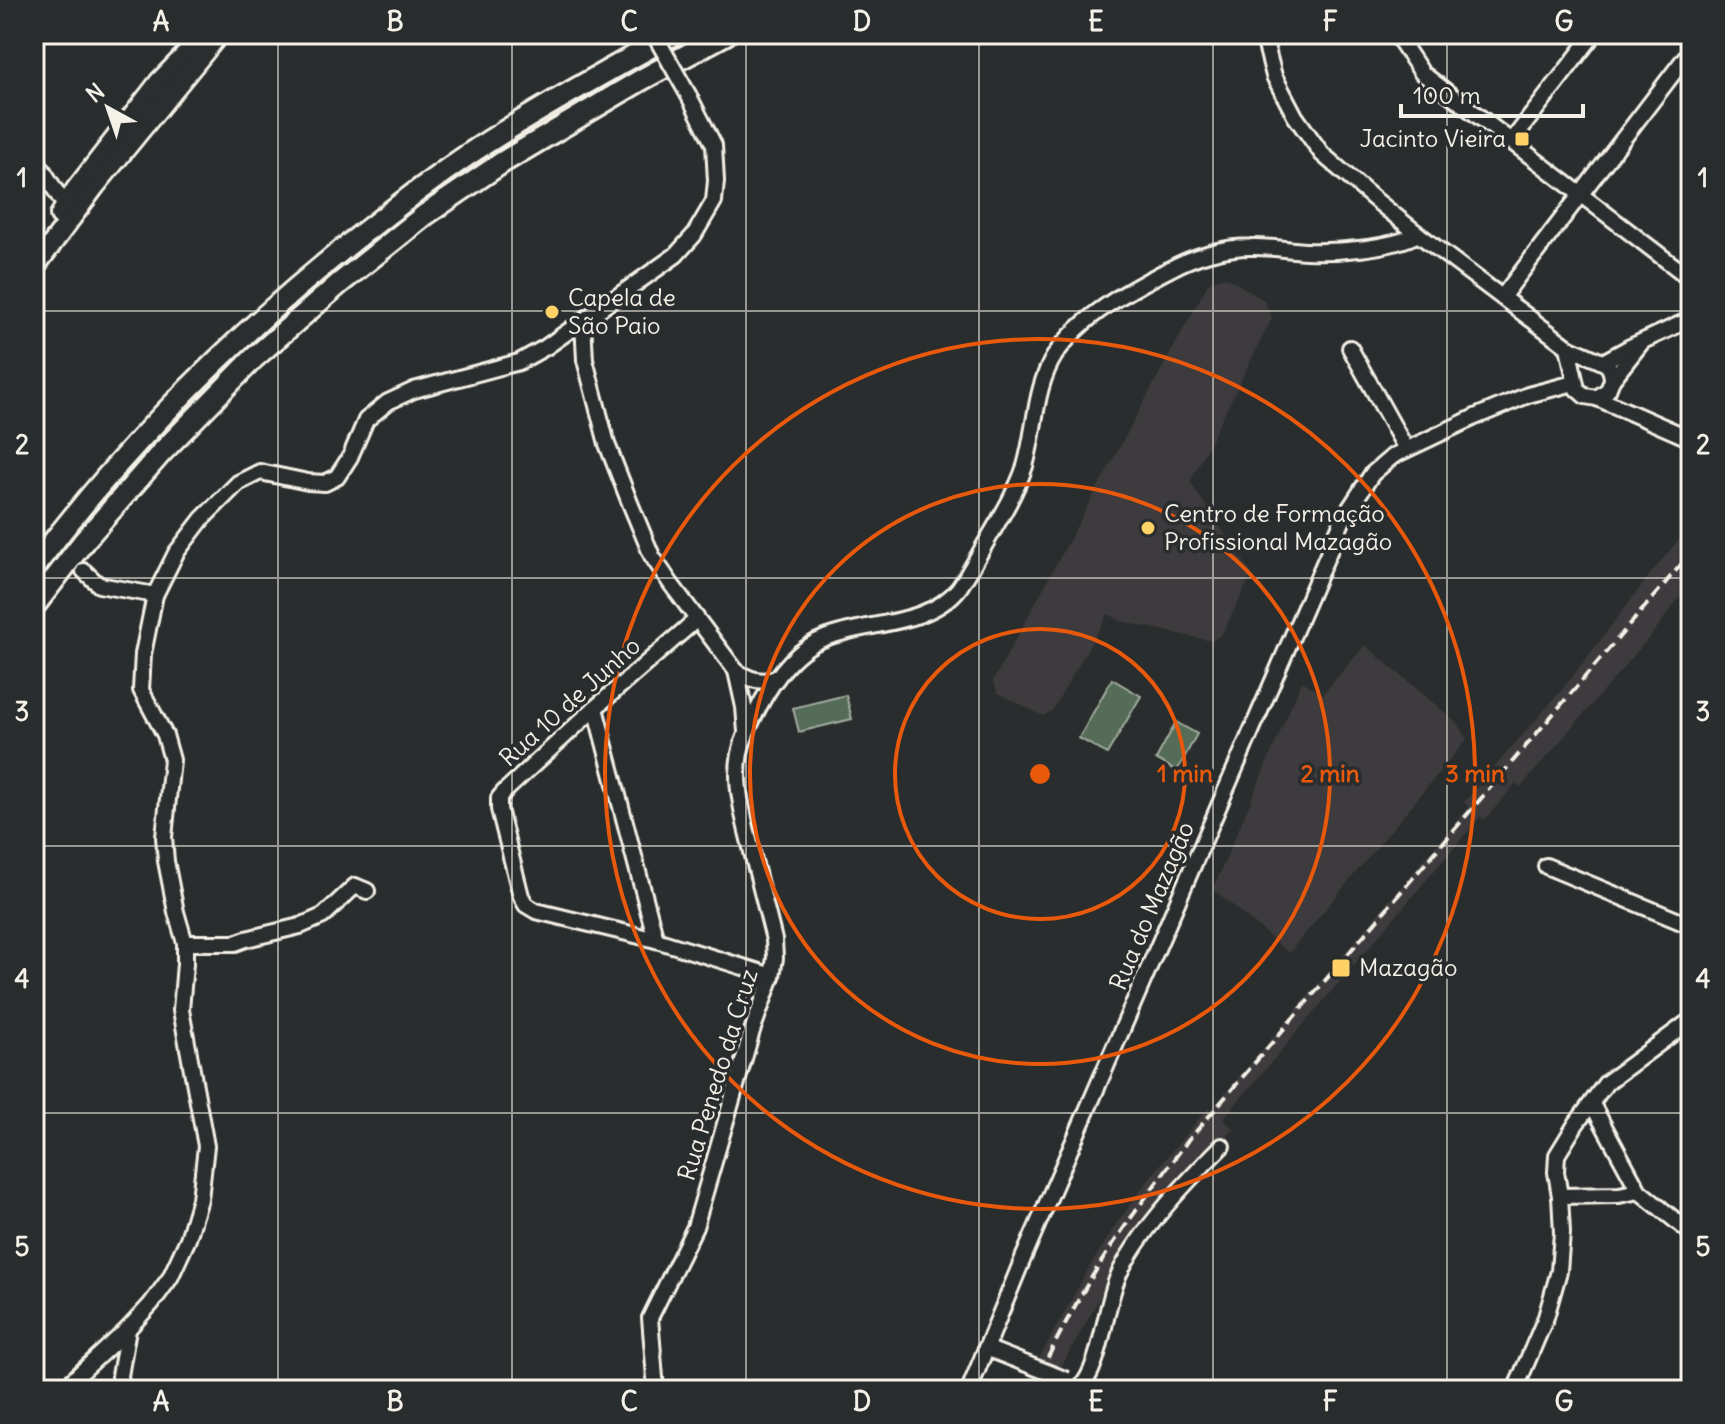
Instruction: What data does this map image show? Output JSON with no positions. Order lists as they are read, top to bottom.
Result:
{
  "streets": {
    "street": ["Rua 10 de Junho", "Rua do Mazagão", "Rua Penedo da Cruz"]
  },
  "crossings": [
    ["Rua 10 de Junho", "Rua Penedo da Cruz"]
  ],
  "places": {
    "transit": ["Jacinto Vieira", "Mazagão"],
    "other": ["Capela de São Paio", "Centro de Formação Profissional Mazagão"]
  },
  "scale_bar": "100 m",
  "north": "top left",
  "grid": {
    "columns": [
      "A",
      "B",
      "C",
      "D",
      "E",
      "F",
      "G"
    ],
    "rows": [
      "1",
      "2",
      "3",
      "4",
      "5"
    ]
  },
  "rings": ["1 min", "2 min", "3 min"]
}
